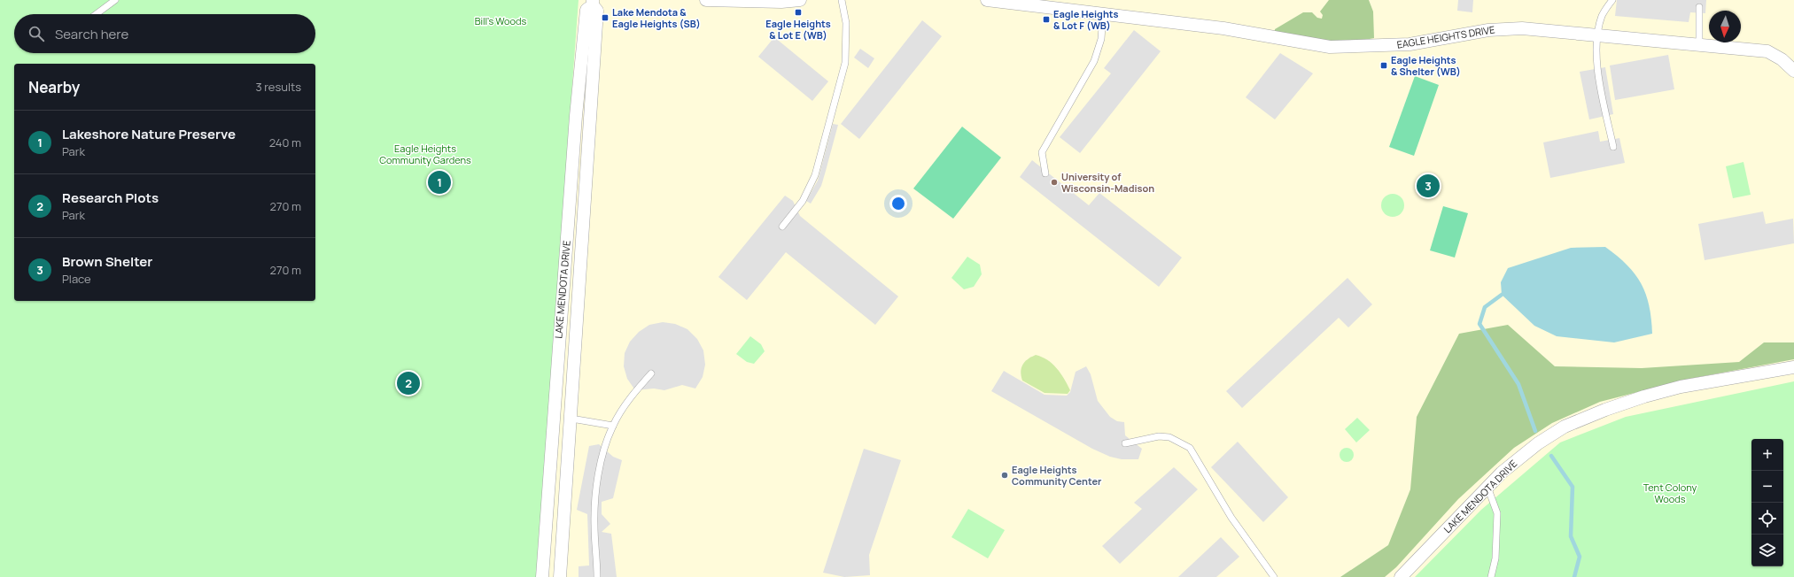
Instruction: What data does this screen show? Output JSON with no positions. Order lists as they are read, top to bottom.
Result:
{
  "streets": {
    "street": ["EAGLE HEIGHTS DRIVE", "LAKE MENDOTA DRIVE"]
  },
  "parks": ["Bill's Woods", "Eagle Heights Community Gardens", "Tent Colony Woods"],
  "places": {
    "transit": [
      "Eagle Heights & Lot E (WB)",
      "Lake Mendota & Eagle Heights (SB)",
      "Eagle Heights & Lot F (WB)",
      "Eagle Heights & Shelter (WB)"
    ],
    "other": ["University of Wisconsin-Madison", "Eagle Heights Community Center"]
  },
  "north": "bottom",
  "page": {
    "search": "Search here",
    "heading": ["Nearby", "3 results"],
    "list": [
      {
        "mark": "1",
        "name": "Lakeshore Nature Preserve",
        "note": "Park",
        "value": "240 m"
      },
      {
        "mark": "2",
        "name": "Research Plots",
        "note": "Park",
        "value": "270 m"
      },
      {
        "mark": "3",
        "name": "Brown Shelter",
        "note": "Place",
        "value": "270 m"
      }
    ],
    "pins": ["1", "3", "2"],
    "map_buttons": ["+", "−"]
  }
}
